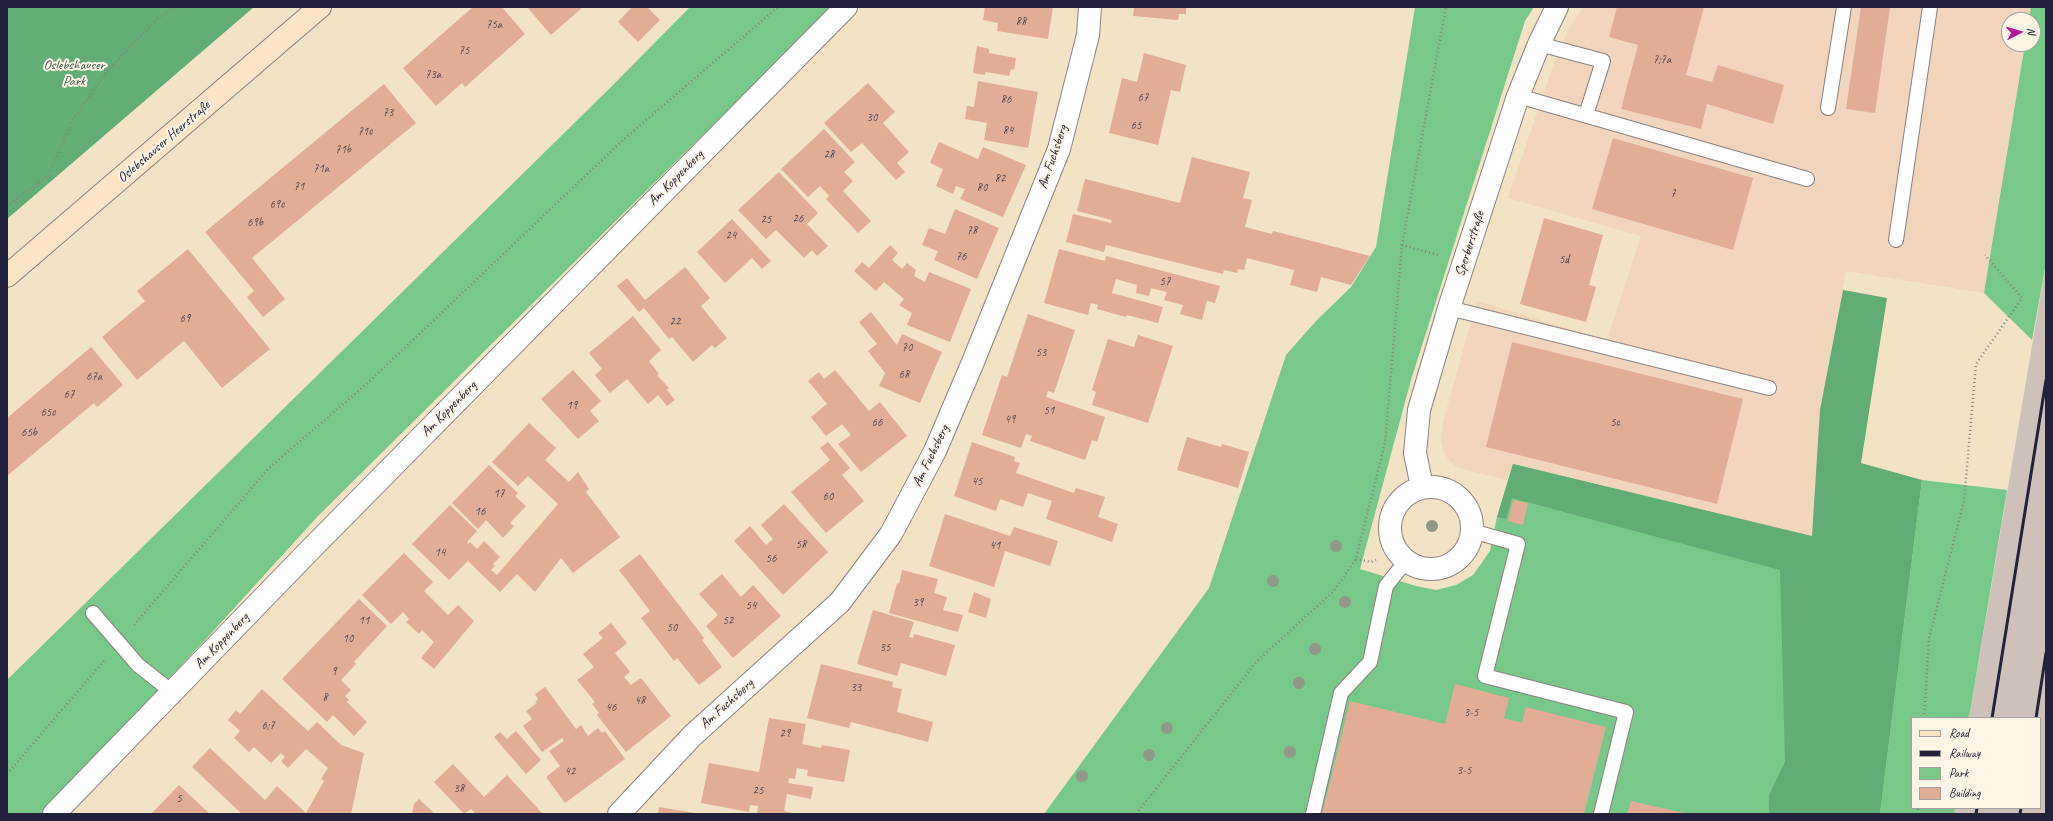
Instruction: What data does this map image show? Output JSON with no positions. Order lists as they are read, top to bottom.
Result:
{
  "streets": {
    "main road": ["Oslebshauser Heerstraße"],
    "street": ["Am Fuchsberg", "Am Koppenberg", "Sperberstraße"]
  },
  "parks": ["Oslebshauser Park"],
  "house_numbers": [
    "88",
    "75a",
    "75",
    "7;7a",
    "73a",
    "67",
    "86",
    "73",
    "30",
    "65",
    "84",
    "71c",
    "71b",
    "28",
    "71a",
    "82",
    "71",
    "80",
    "7",
    "69c",
    "26",
    "25",
    "69b",
    "78",
    "24",
    "76",
    "5d",
    "57",
    "69",
    "22",
    "70",
    "53",
    "68",
    "67a",
    "67",
    "19",
    "51",
    "65c",
    "49",
    "66",
    "5c",
    "65b",
    "45",
    "17",
    "60",
    "16",
    "58",
    "41",
    "14",
    "56",
    "39",
    "54",
    "11",
    "52",
    "50",
    "10",
    "35",
    "9",
    "33",
    "8",
    "48",
    "46",
    "3-5",
    "6;7",
    "29",
    "3-5",
    "42",
    "38",
    "25",
    "5"
  ],
  "legend": [
    "Road",
    "Railway",
    "Park",
    "Building"
  ],
  "north": "right"
}
